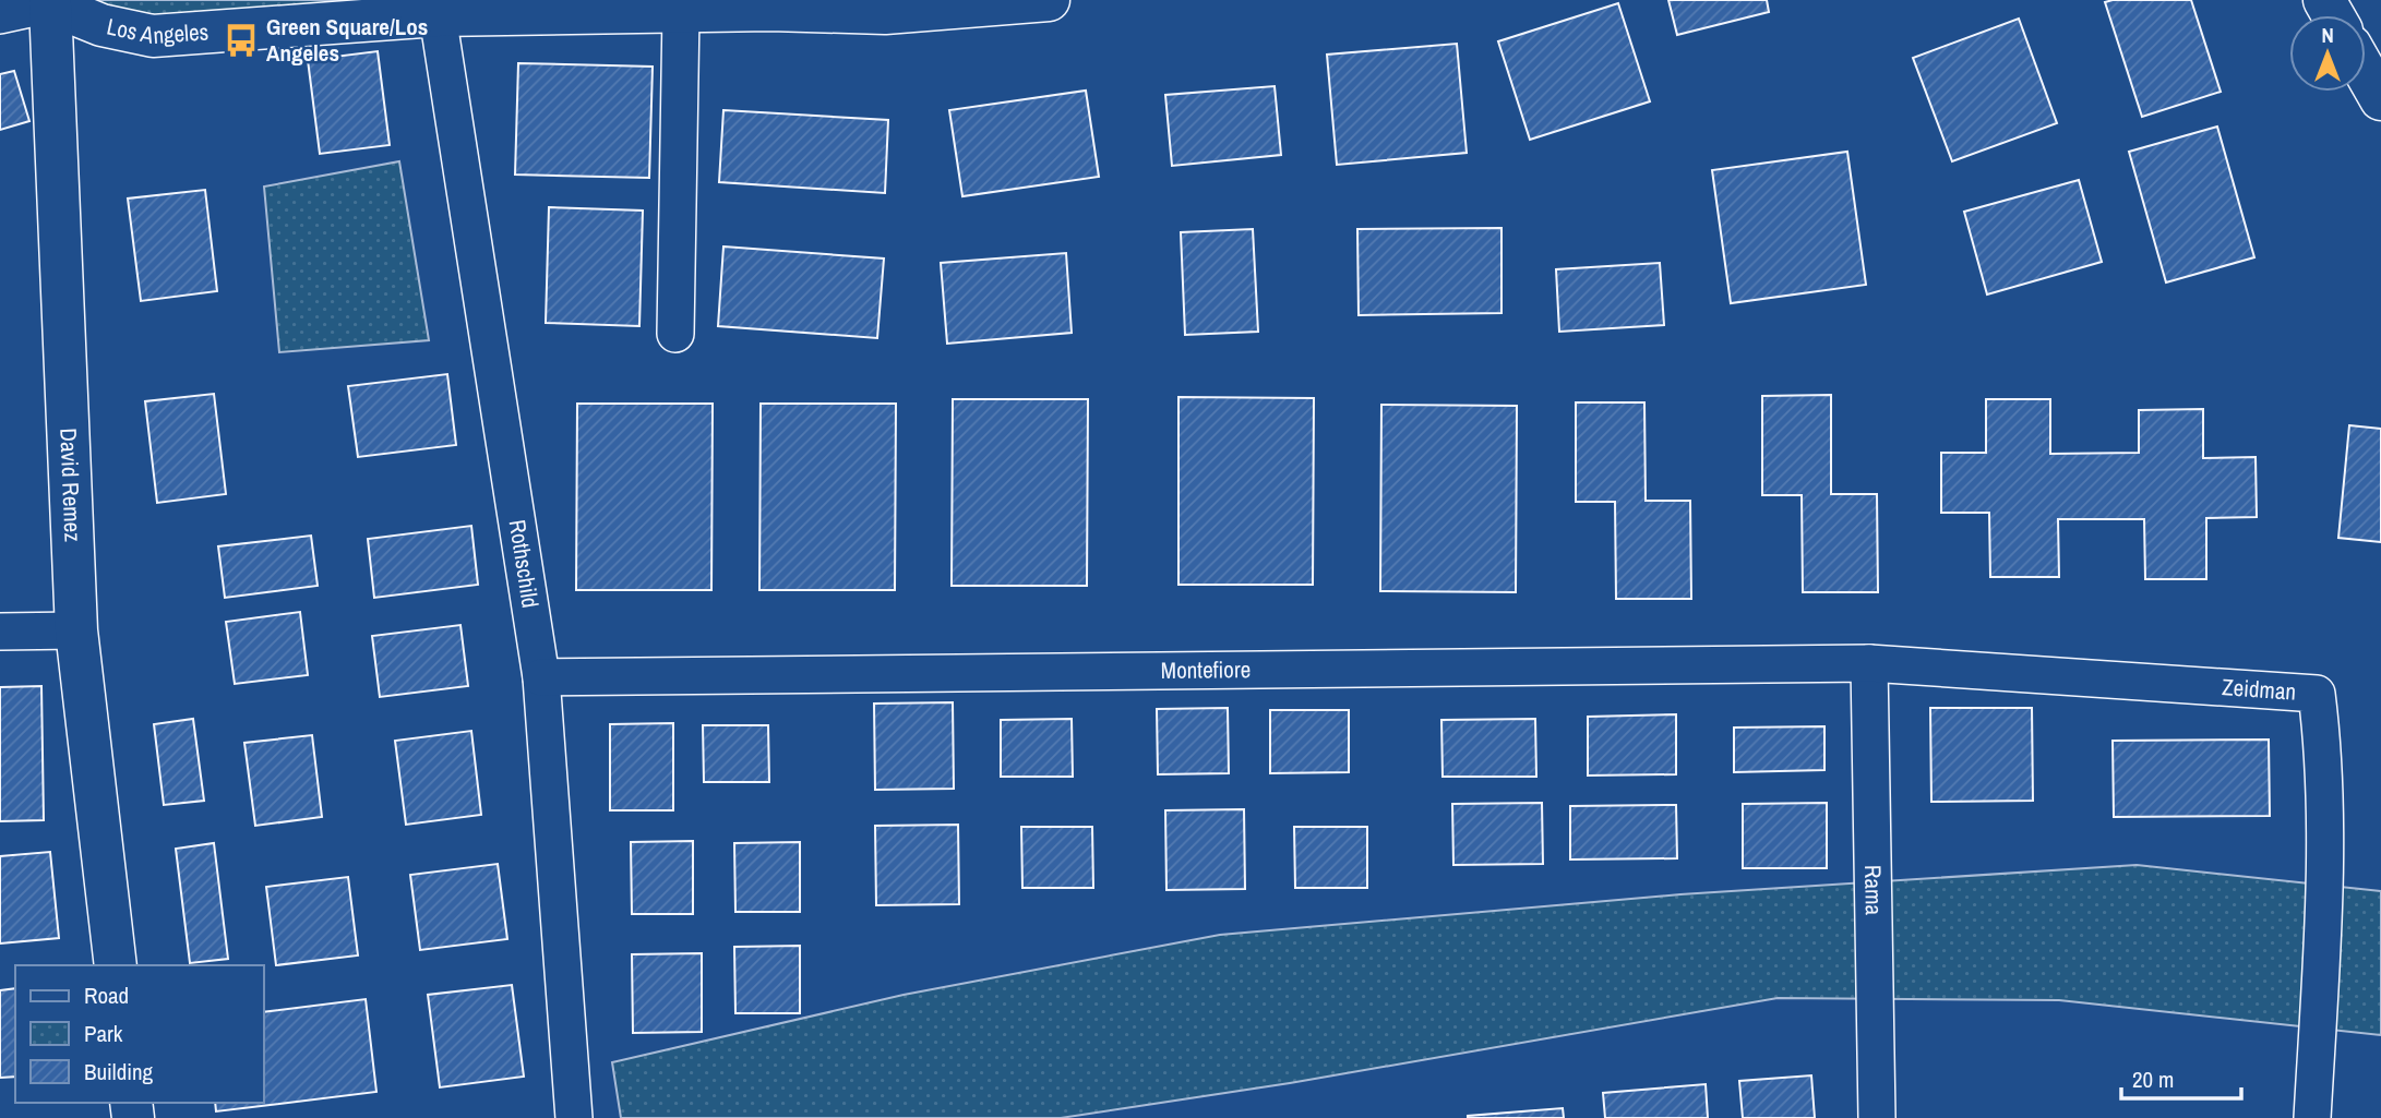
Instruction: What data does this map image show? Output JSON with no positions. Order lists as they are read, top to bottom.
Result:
{
  "streets": {
    "street": [
      "Los Angeles",
      "David Remez",
      "Rothschild",
      "Montefiore",
      "Zeidman",
      "Rama"
    ]
  },
  "crossings": [
    ["Los Angeles", "David Remez"],
    ["Los Angeles", "Rothschild"],
    ["Rothschild", "Montefiore"],
    ["Montefiore", "Zeidman"],
    ["Montefiore", "Rama"],
    ["Zeidman", "Rama"]
  ],
  "places": {
    "bus stop": ["Green Square/Los Angeles"]
  },
  "legend": ["Road", "Park", "Building"],
  "scale_bar": "20 m",
  "north": "top"
}
